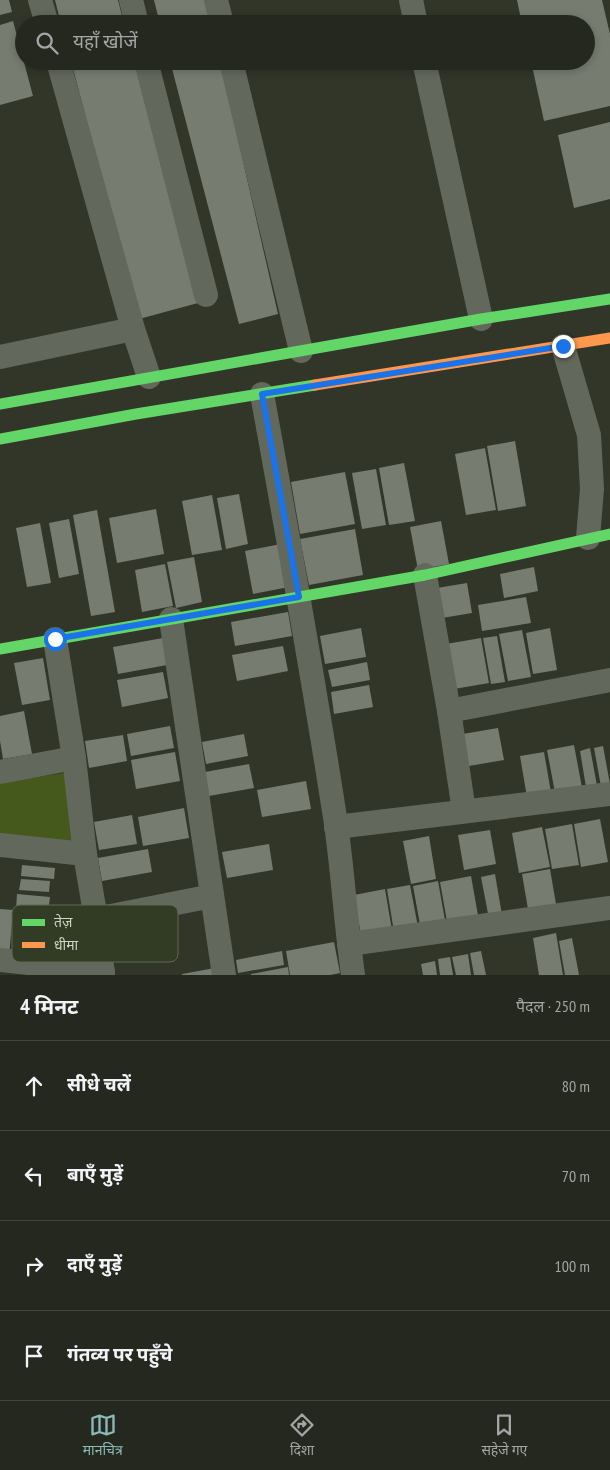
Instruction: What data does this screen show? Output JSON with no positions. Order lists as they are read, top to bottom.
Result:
{
  "legend": ["तेज़", "धीमा"],
  "page": {
    "search": "यहाँ खोजें",
    "heading": ["4 मिनट", "पैदल · 250 m"],
    "list": [
      ["सीधे चलें", "80 m"],
      ["बाएँ मुड़ें", "70 m"],
      ["दाएँ मुड़ें", "100 m"],
      "गंतव्य पर पहुँचे"
    ],
    "nav": ["मानचित्र", "दिशा", "सहेजे गए"]
  }
}
